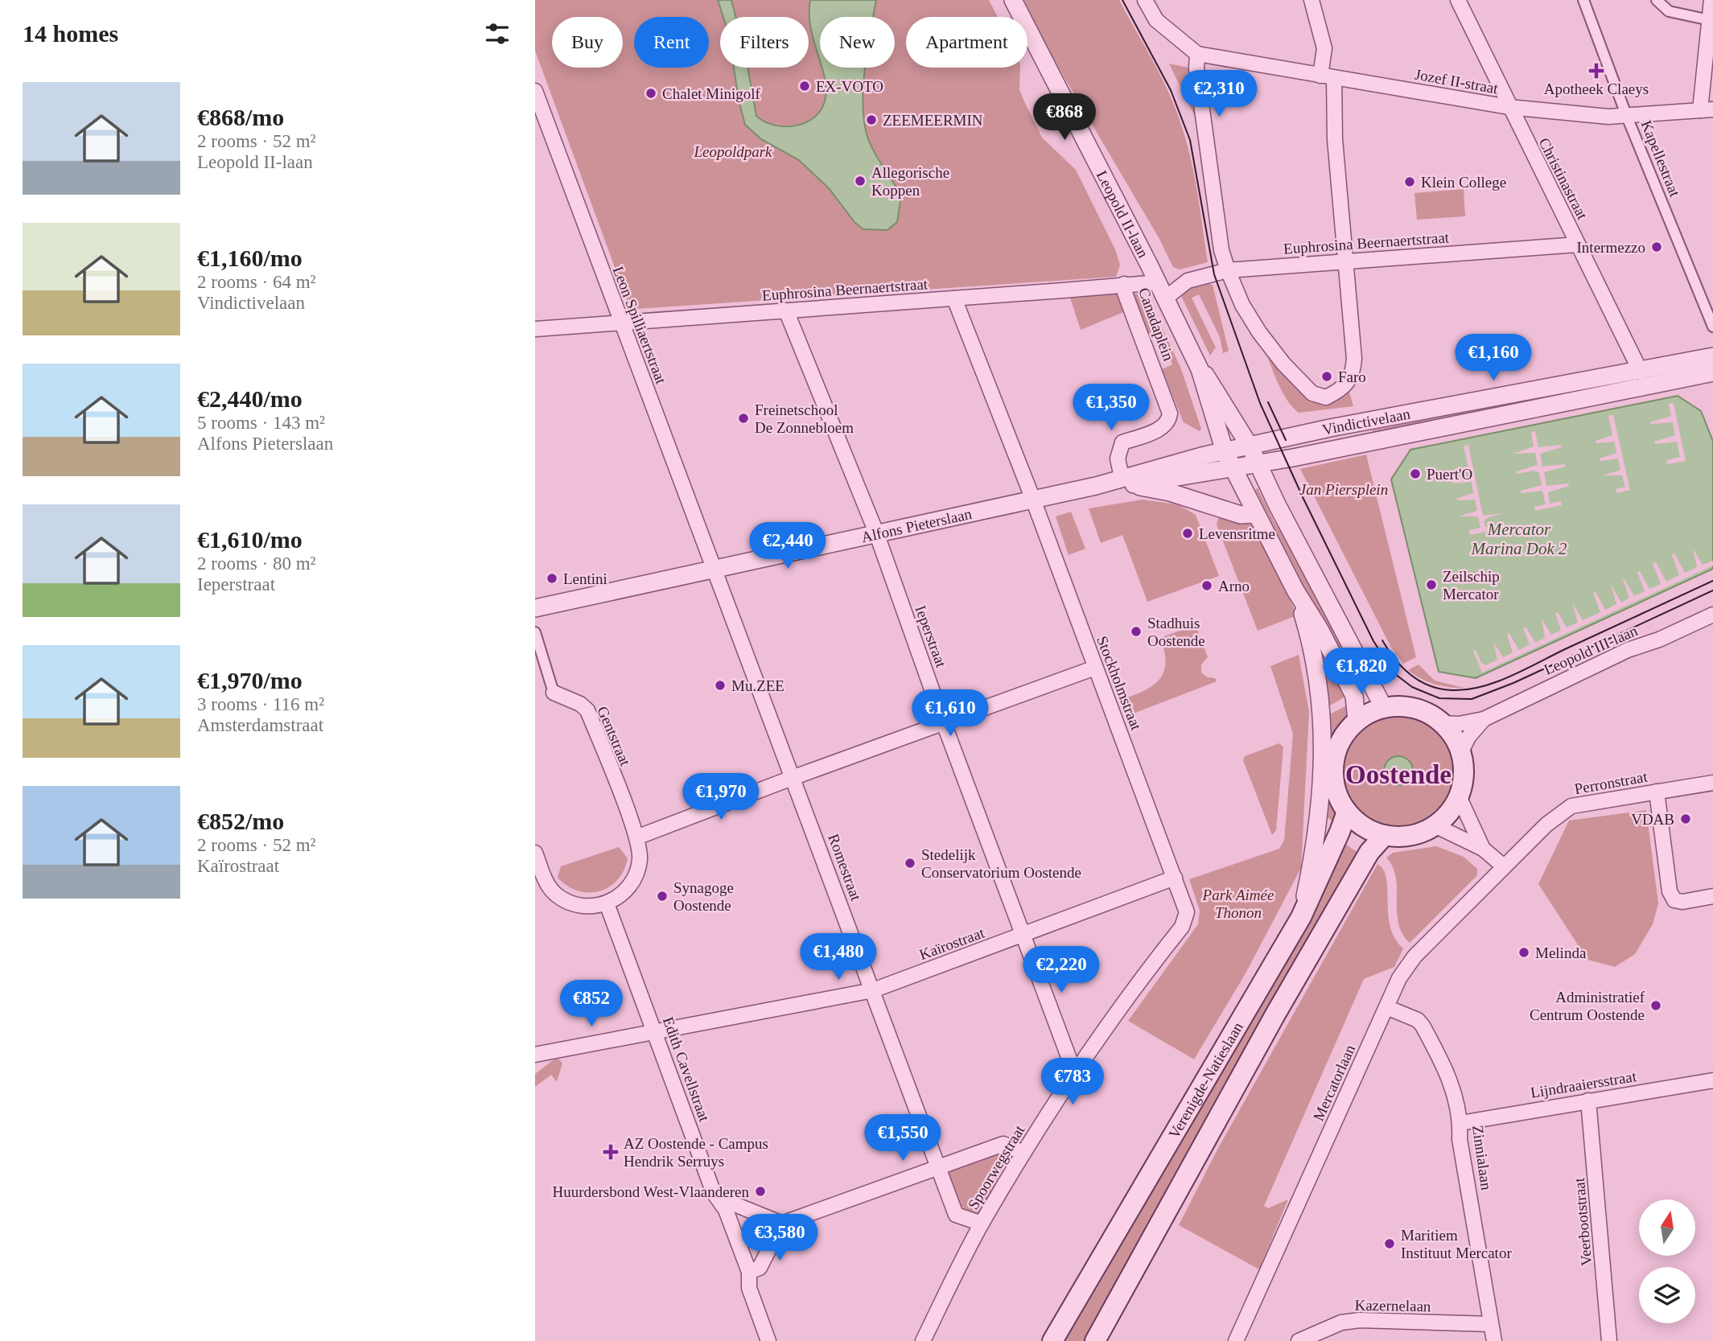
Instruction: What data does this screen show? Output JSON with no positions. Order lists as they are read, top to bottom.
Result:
{
  "streets": {
    "main road": ["Verenigde-Natieslaan"],
    "street": [
      "Jozef II-straat",
      "Kapellestraat",
      "Christinastraat",
      "Leopold II-laan",
      "Euphrosina Beernaertstraat",
      "Canadaplein",
      "Leon Spilliaertstraat",
      "Vindictivelaan",
      "Alfons Pieterslaan",
      "Ieperstraat",
      "Leopold III-laan",
      "Stockholmstraat",
      "Gentstraat",
      "Perronstraat",
      "Romestraat",
      "Kaïrostraat",
      "Edith Cavellstraat",
      "Mercatorlaan",
      "Lijndraaiersstraat",
      "Zinnialaan",
      "Spoorwegstraat",
      "Veerbootstraat",
      "Kazernelaan"
    ]
  },
  "crossings": [
    ["Jozef II-straat", "Kapellestraat"],
    ["Jozef II-straat", "Christinastraat"],
    ["Christinastraat", "Euphrosina Beernaertstraat"],
    ["Christinastraat", "Vindictivelaan"],
    ["Leopold II-laan", "Euphrosina Beernaertstraat"],
    ["Leopold II-laan", "Vindictivelaan"],
    ["Euphrosina Beernaertstraat", "Canadaplein"],
    ["Euphrosina Beernaertstraat", "Leon Spilliaertstraat"],
    ["Euphrosina Beernaertstraat", "Ieperstraat"],
    ["Euphrosina Beernaertstraat", "Stockholmstraat"],
    ["Canadaplein", "Vindictivelaan"],
    ["Leon Spilliaertstraat", "Alfons Pieterslaan"],
    ["Leon Spilliaertstraat", "Romestraat"],
    ["Vindictivelaan", "Alfons Pieterslaan"],
    ["Vindictivelaan", "Stockholmstraat"],
    ["Alfons Pieterslaan", "Ieperstraat"],
    ["Alfons Pieterslaan", "Stockholmstraat"],
    ["Alfons Pieterslaan", "Romestraat"],
    ["Ieperstraat", "Kaïrostraat"],
    ["Ieperstraat", "Spoorwegstraat"],
    ["Leopold III-laan", "Verenigde-Natieslaan"],
    ["Stockholmstraat", "Kaïrostraat"],
    ["Stockholmstraat", "Spoorwegstraat"],
    ["Gentstraat", "Edith Cavellstraat"],
    ["Perronstraat", "Mercatorlaan"],
    ["Romestraat", "Kaïrostraat"],
    ["Romestraat", "Spoorwegstraat"],
    ["Kaïrostraat", "Edith Cavellstraat"],
    ["Kaïrostraat", "Spoorwegstraat"],
    ["Mercatorlaan", "Zinnialaan"],
    ["Lijndraaiersstraat", "Zinnialaan"],
    ["Lijndraaiersstraat", "Veerbootstraat"],
    ["Zinnialaan", "Kazernelaan"]
  ],
  "districts": ["Oostende"],
  "water": ["Mercator Marina Dok 2"],
  "parks": ["Leopoldpark", "Jan Piersplein", "Park Aimée Thonon"],
  "places": {
    "health": ["Apotheek Claeys", "AZ Oostende - Campus Hendrik Serruys"],
    "other": [
      "EX-VOTO",
      "Chalet Minigolf",
      "ZEEMEERMIN",
      "Allegorische Koppen",
      "Klein College",
      "Intermezzo",
      "Faro",
      "Freinetschool De Zonnebloem",
      "Puert'O",
      "Levensritme",
      "Lentini",
      "Zeilschip Mercator",
      "Arno",
      "Stadhuis Oostende",
      "Mu.ZEE",
      "VDAB",
      "Stedelijk Conservatorium Oostende",
      "Synagoge Oostende",
      "Melinda",
      "Administratief Centrum Oostende",
      "Huurdersbond West-Vlaanderen",
      "Maritiem Instituut Mercator"
    ]
  },
  "north": "top",
  "page": {
    "heading": "14 homes",
    "chip": [
      "Buy",
      "Rent",
      "Filters",
      "New",
      "Apartment"
    ],
    "list": [
      {
        "name": "€868/mo",
        "note": "2 rooms · 52 m² · Leopold II-laan"
      },
      {
        "name": "€1,160/mo",
        "note": "2 rooms · 64 m² · Vindictivelaan"
      },
      {
        "name": "€2,440/mo",
        "note": "5 rooms · 143 m² · Alfons Pieterslaan"
      },
      {
        "name": "€1,610/mo",
        "note": "2 rooms · 80 m² · Ieperstraat"
      },
      {
        "name": "€1,970/mo",
        "note": "3 rooms · 116 m² · Amsterdamstraat"
      },
      {
        "name": "€852/mo",
        "note": "2 rooms · 52 m² · Kaïrostraat"
      }
    ],
    "price": [
      "€2,310",
      "€868",
      "€1,160",
      "€1,350",
      "€2,440",
      "€1,820",
      "€1,610",
      "€1,970",
      "€1,480",
      "€2,220",
      "€852",
      "€783",
      "€1,550",
      "€3,580"
    ]
  }
}
